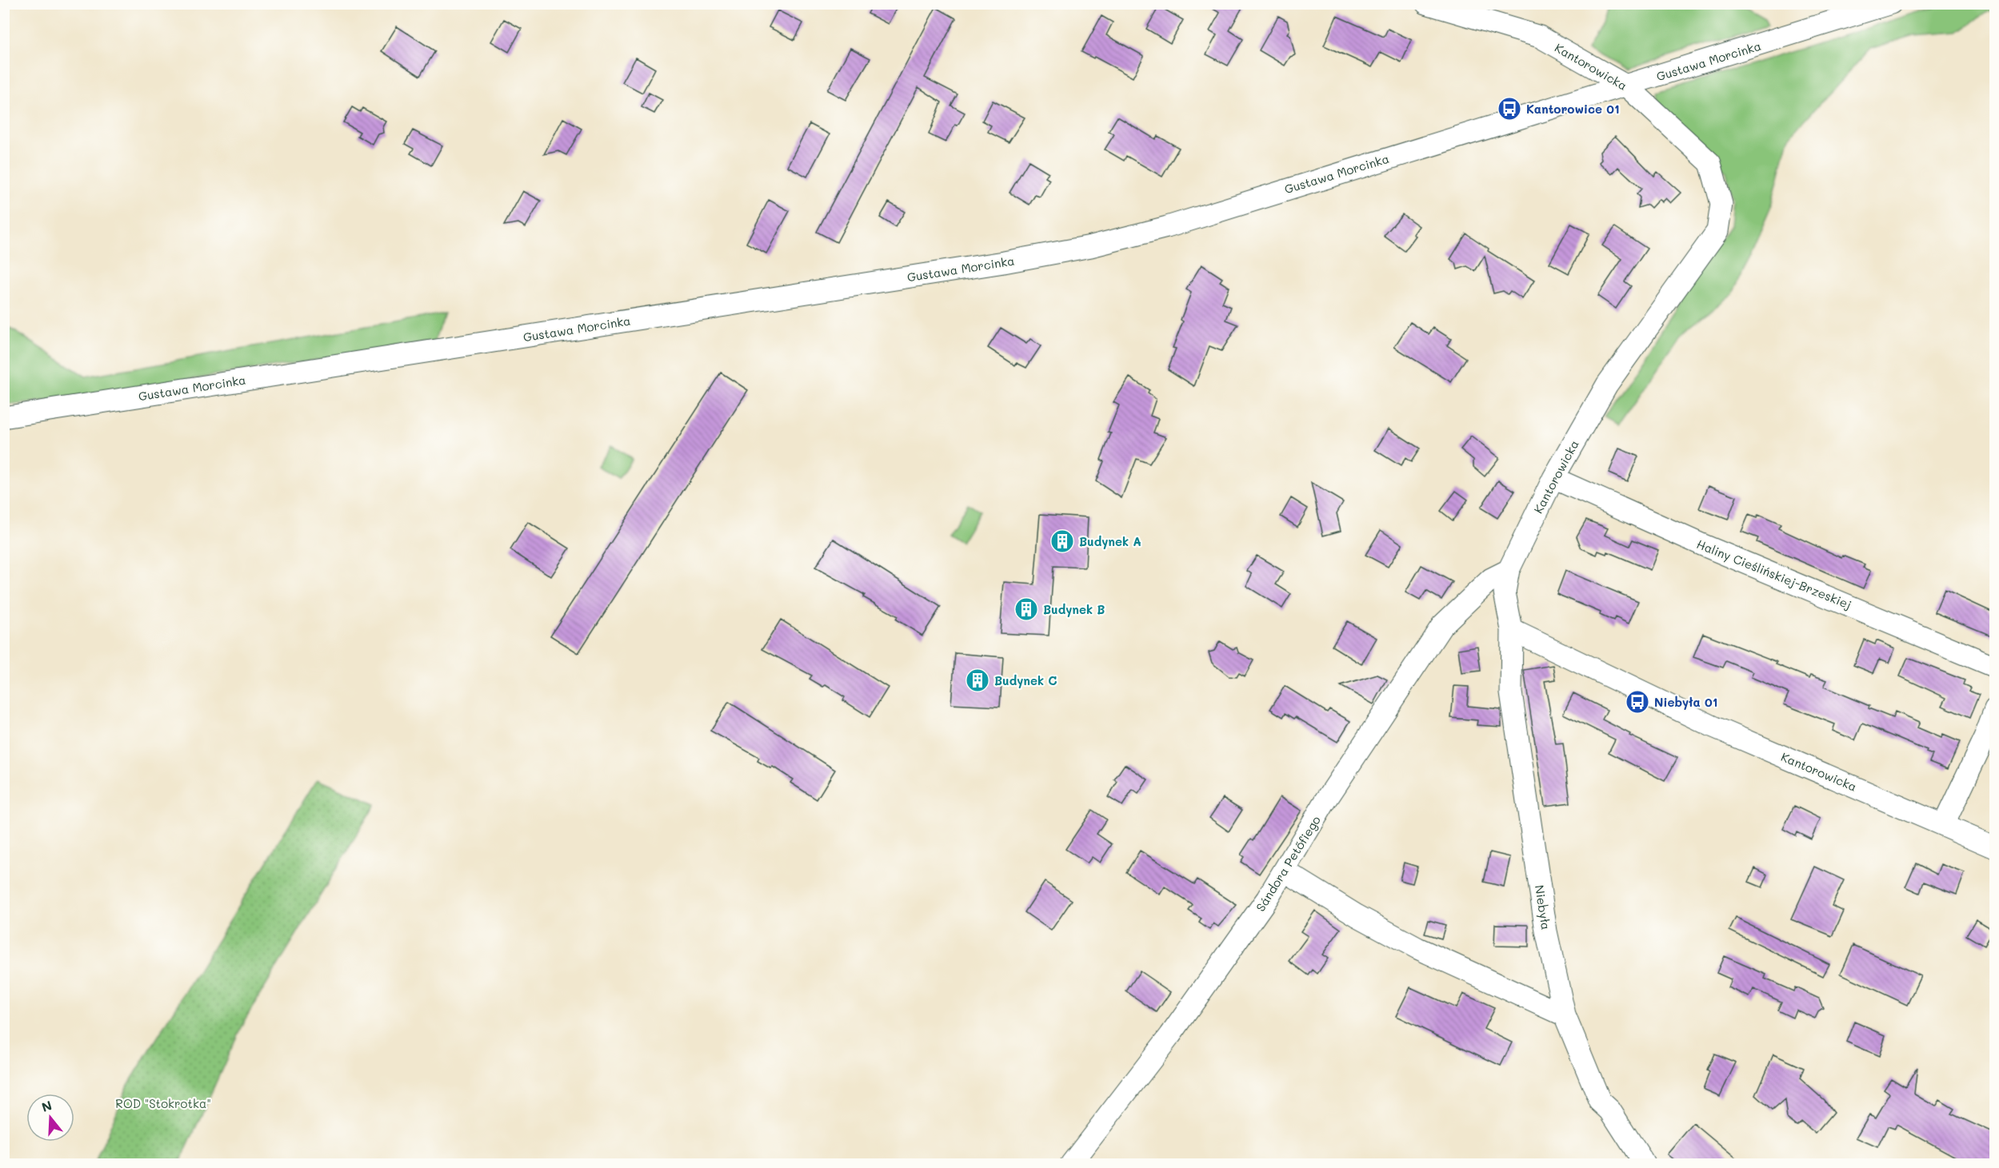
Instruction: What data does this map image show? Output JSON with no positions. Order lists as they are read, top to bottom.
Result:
{
  "streets": {
    "street": [
      "Gustawa Morcinka",
      "Kantorowicka",
      "Haliny Cieślińskiej-Brzeskiej",
      "Sándora Petőfiego",
      "Niebyła"
    ]
  },
  "crossings": [
    ["Gustawa Morcinka", "Kantorowicka"],
    ["Kantorowicka", "Haliny Cieślińskiej-Brzeskiej"],
    ["Kantorowicka", "Sándora Petőfiego"],
    ["Kantorowicka", "Niebyła"]
  ],
  "parks": ["ROD \"Stokrotka\""],
  "places": {
    "bus stop": ["Kantorowice 01", "Niebyła 01"],
    "building": ["Budynek A", "Budynek B", "Budynek C"]
  },
  "north": "top"
}
